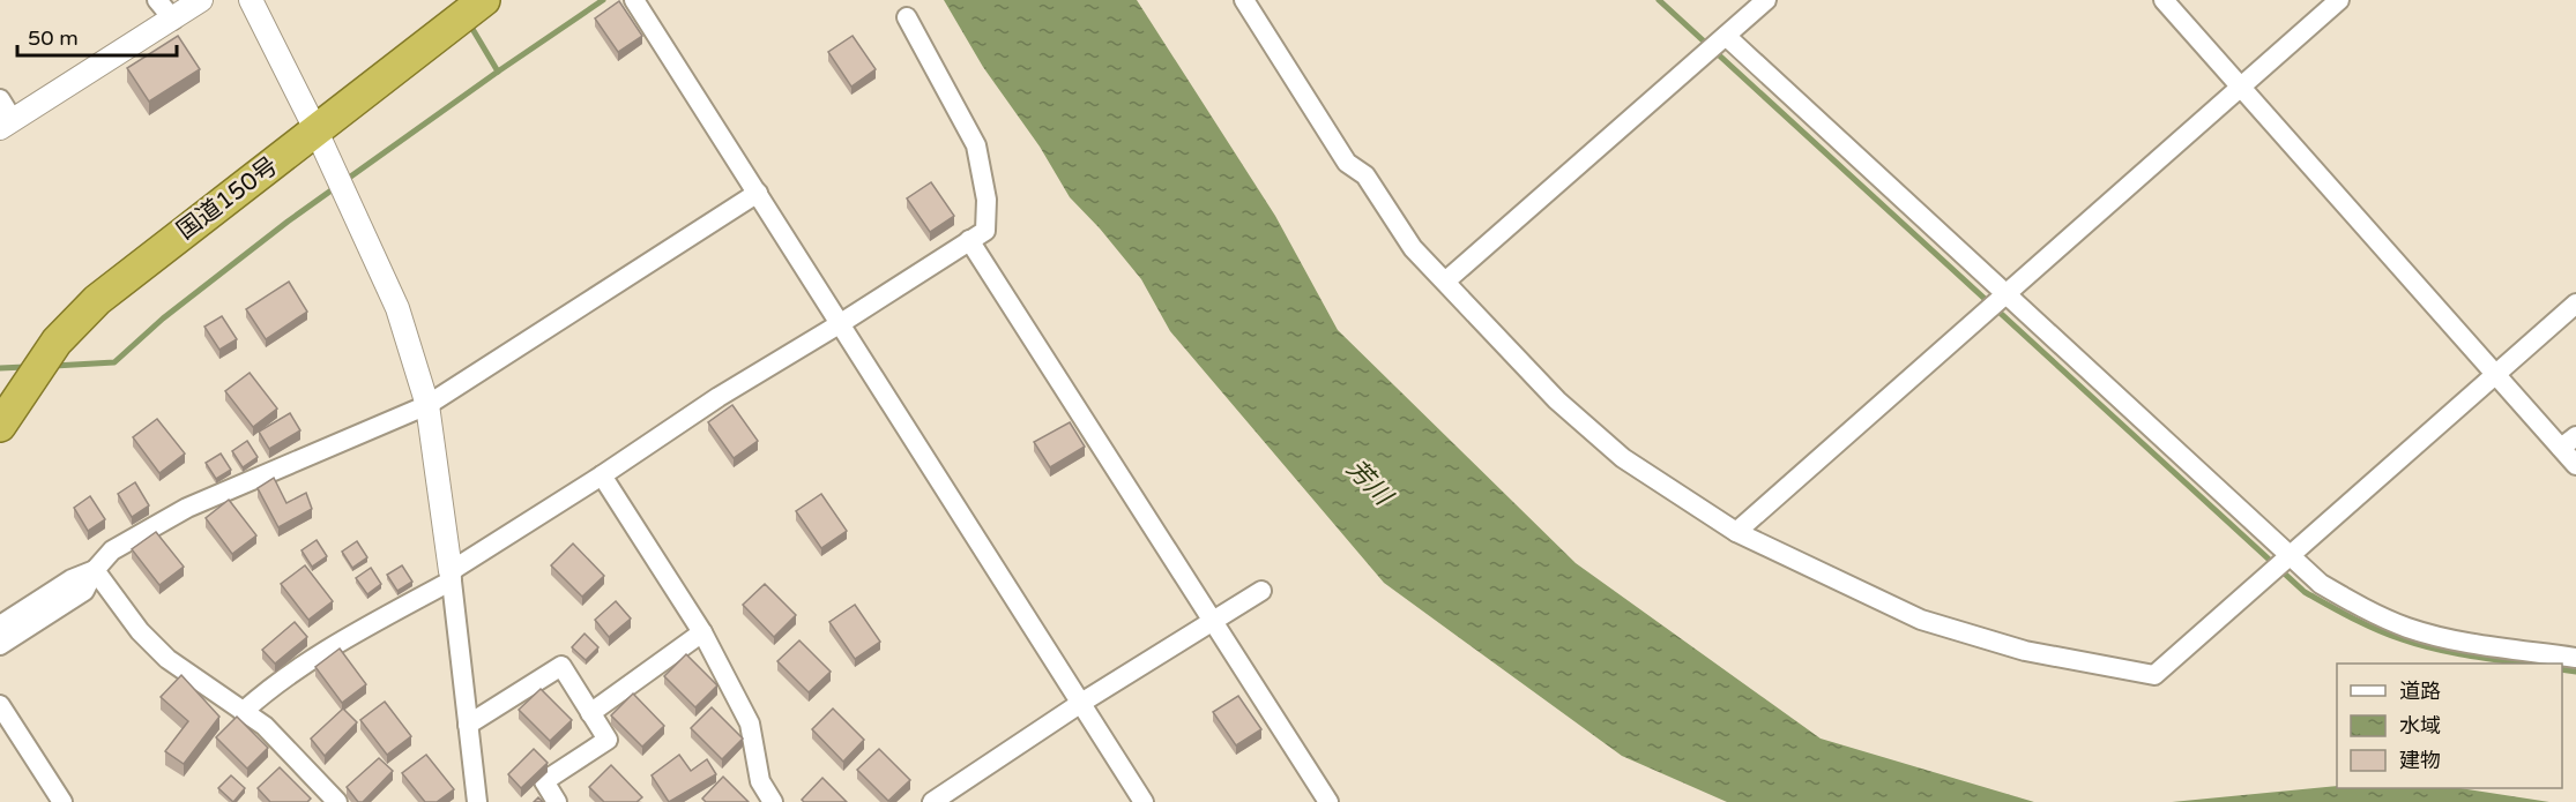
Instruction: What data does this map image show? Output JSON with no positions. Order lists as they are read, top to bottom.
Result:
{
  "streets": {
    "highway": ["国道150号"]
  },
  "water": ["芳川"],
  "legend": ["道路", "水域", "建物"],
  "scale_bar": "50 m"
}
